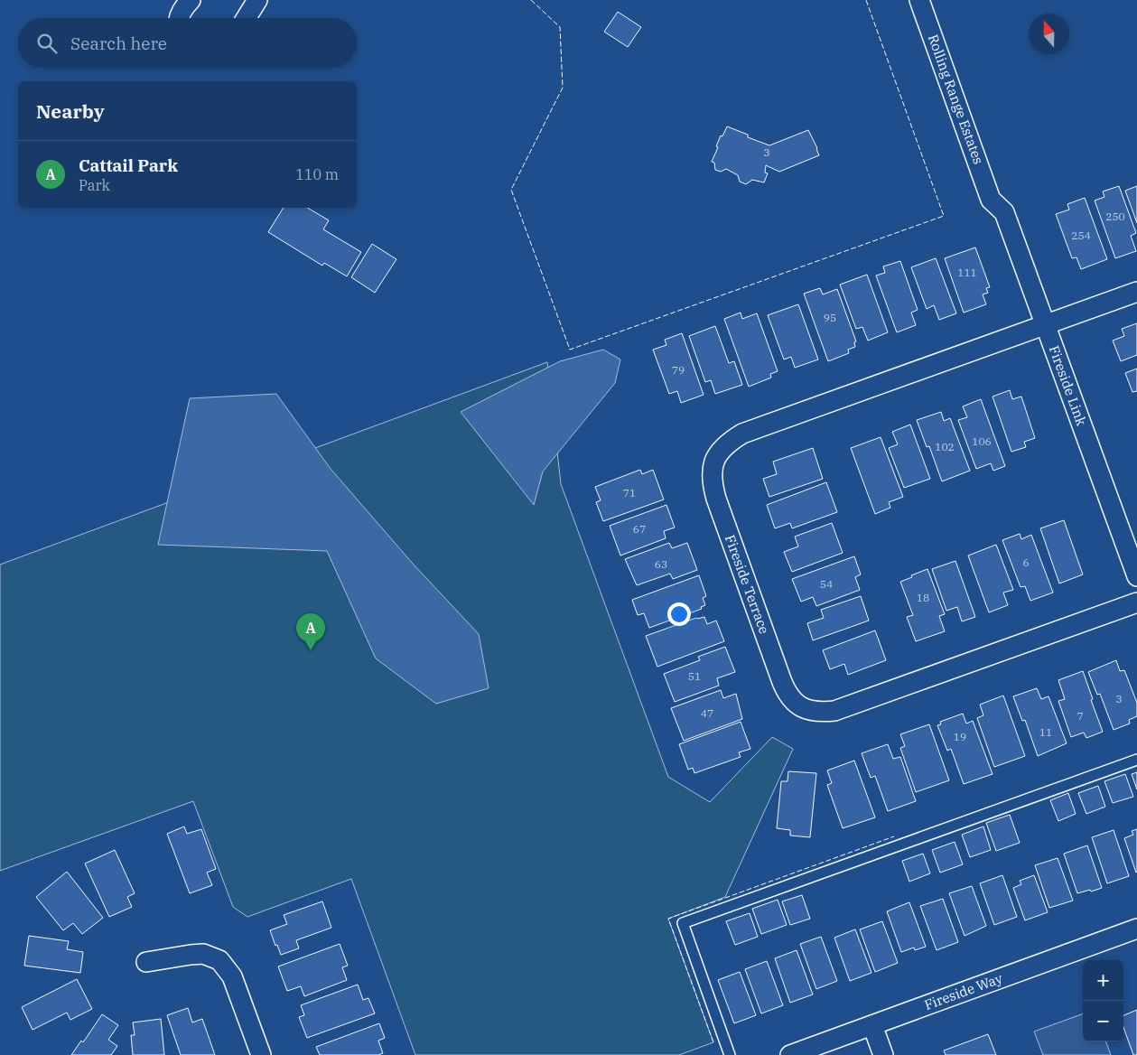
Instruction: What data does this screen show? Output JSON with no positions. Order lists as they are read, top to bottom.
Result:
{
  "streets": {
    "street": [
      "Rolling Range Estates",
      "Fireside Link",
      "Fireside Terrace",
      "Fireside Way"
    ]
  },
  "crossings": [
    ["Rolling Range Estates", "Fireside Link"],
    ["Fireside Link", "Fireside Terrace"]
  ],
  "house_numbers": [
    "3",
    "250",
    "254",
    "111",
    "95",
    "79",
    "106",
    "102",
    "71",
    "67",
    "6",
    "63",
    "54",
    "18",
    "51",
    "3",
    "47",
    "7",
    "11",
    "19"
  ],
  "north": "top",
  "page": {
    "search": "Search here",
    "heading": "Nearby",
    "list": [
      {
        "mark": "A",
        "name": "Cattail Park",
        "note": "Park",
        "value": "110 m"
      }
    ],
    "pins": "A",
    "map_buttons": ["+", "−"]
  }
}
